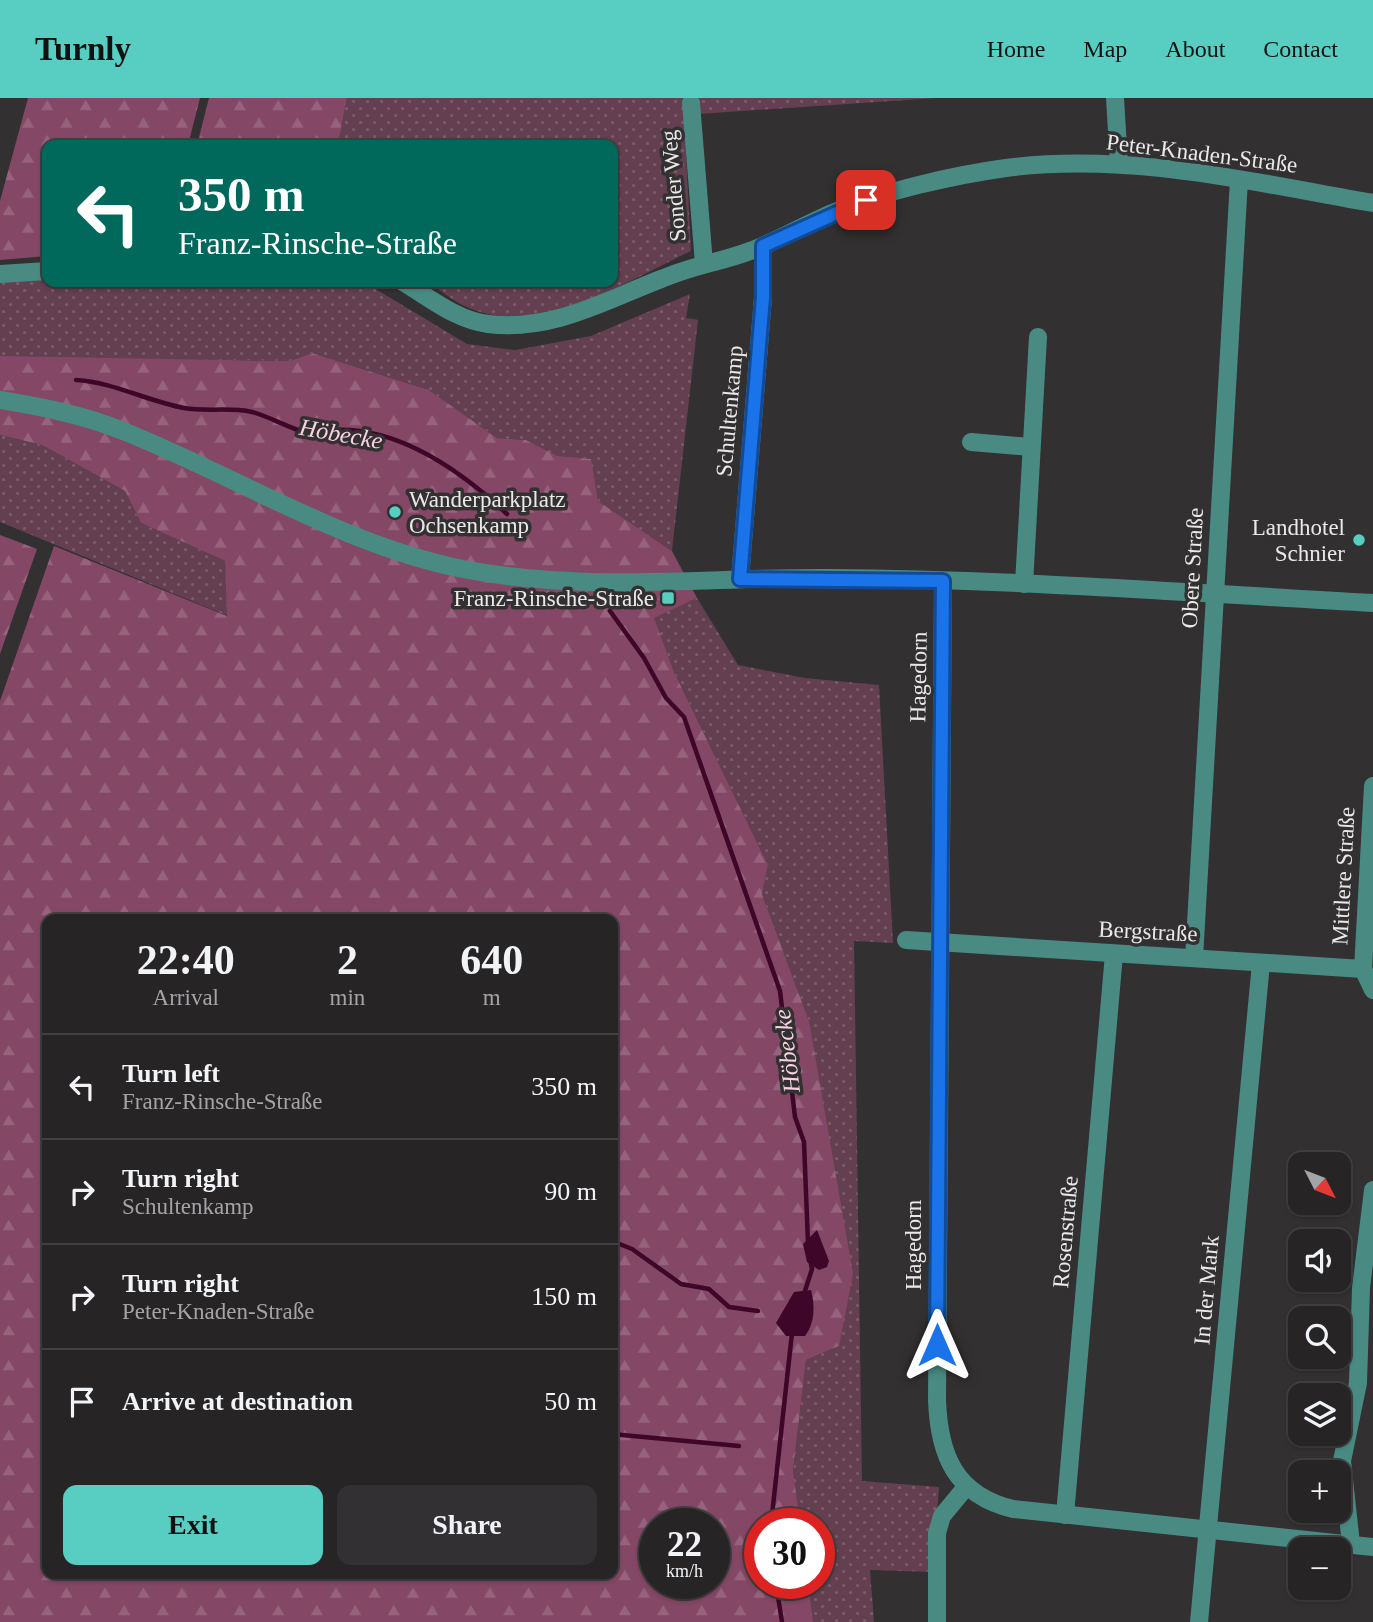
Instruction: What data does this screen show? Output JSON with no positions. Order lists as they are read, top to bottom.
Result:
{
  "streets": {
    "street": [
      "Peter-Knaden-Straße",
      "Sonder Weg",
      "Schultenkamp",
      "Obere Straße",
      "Hagedorn",
      "Mittlere Straße",
      "Bergstraße",
      "Rosenstraße",
      "In der Mark"
    ]
  },
  "crossings": [
    ["Peter-Knaden-Straße", "Sonder Weg"],
    ["Peter-Knaden-Straße", "Schultenkamp"],
    ["Peter-Knaden-Straße", "Obere Straße"],
    ["Obere Straße", "Bergstraße"],
    ["Hagedorn", "Bergstraße"],
    ["Mittlere Straße", "Bergstraße"],
    ["Bergstraße", "Rosenstraße"],
    ["Bergstraße", "In der Mark"]
  ],
  "water": ["Höbecke"],
  "places": {
    "other": ["Wanderparkplatz Ochsenkamp", "Landhotel Schnier"],
    "transit": ["Franz-Rinsche-Straße"]
  },
  "north": "bottom right",
  "page": {
    "header": "Turnly",
    "nav": [
      "Home",
      "Map",
      "About",
      "Contact"
    ],
    "turn": ["350 m", "Franz-Rinsche-Straße"],
    "eta": [
      "22:40",
      "Arrival",
      "2",
      "min",
      "640",
      "m"
    ],
    "list": [
      {
        "name": "Turn left",
        "note": "Franz-Rinsche-Straße",
        "value": "350 m"
      },
      {
        "name": "Turn right",
        "note": "Schultenkamp",
        "value": "90 m"
      },
      {
        "name": "Turn right",
        "note": "Peter-Knaden-Straße",
        "value": "150 m"
      },
      {
        "name": "Arrive at destination",
        "value": "50 m"
      }
    ],
    "map_buttons": ["+", "−"],
    "buttons": ["Exit", "Share"],
    "speed": "22 km/h",
    "limit": "30"
  }
}
